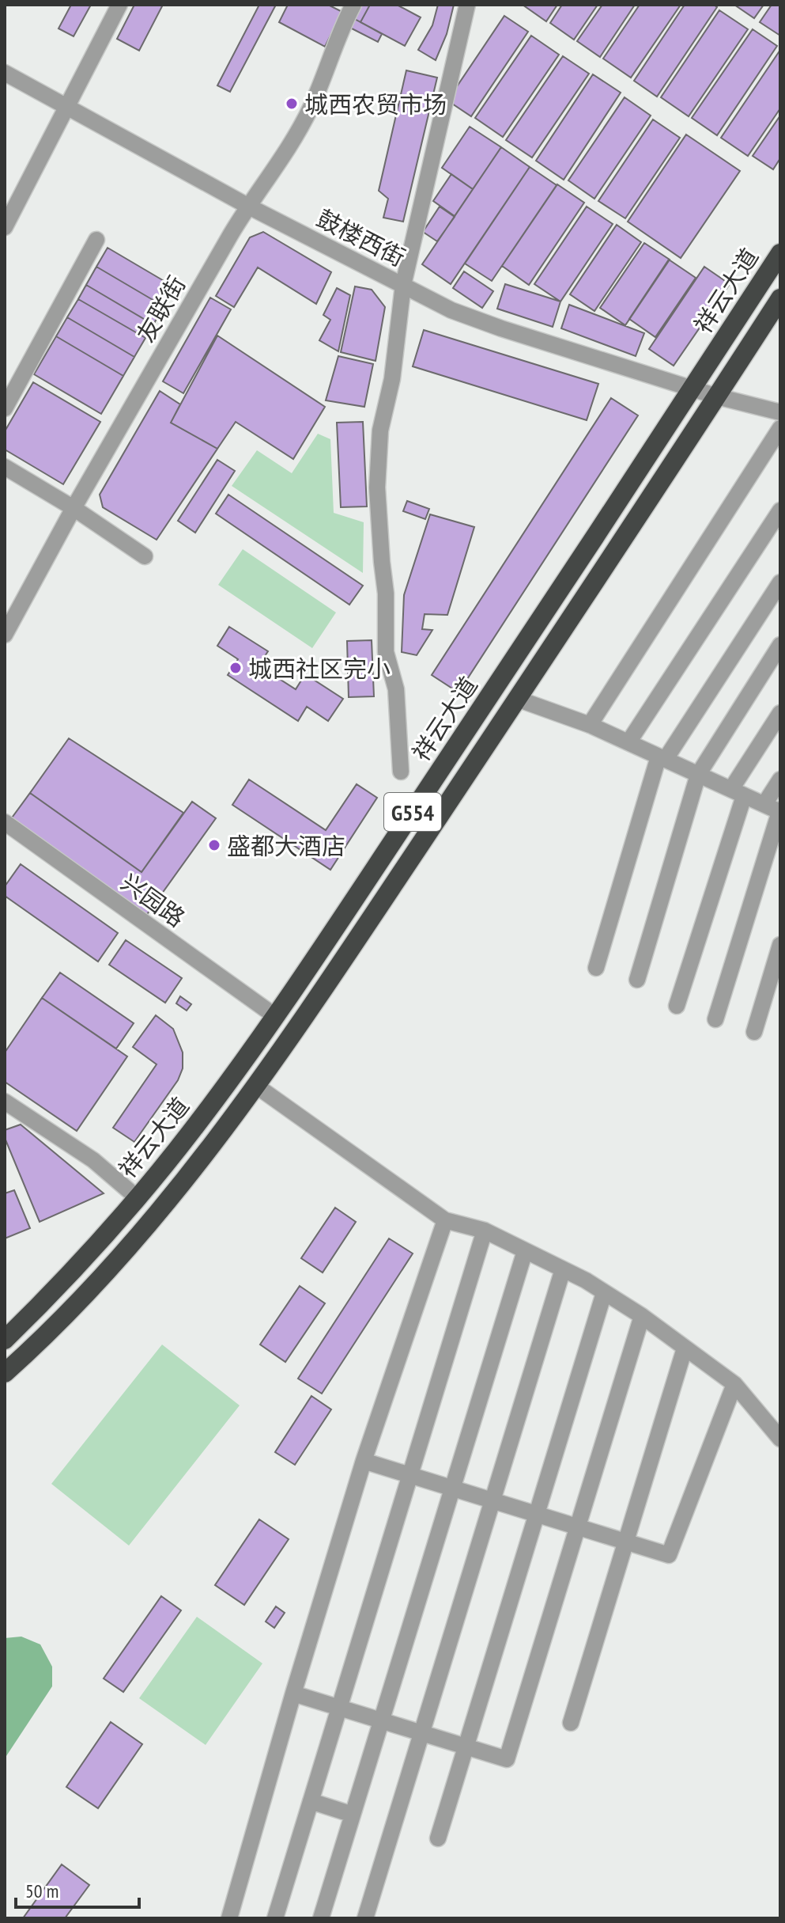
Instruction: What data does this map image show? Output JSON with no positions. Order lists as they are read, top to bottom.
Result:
{
  "streets": {
    "highway": ["祥云大道", "G554"],
    "street": ["鼓楼西街", "友联街", "兴园路"]
  },
  "crossings": [
    ["鼓楼西街", "祥云大道"],
    ["鼓楼西街", "友联街"],
    ["祥云大道", "兴园路"]
  ],
  "places": ["城西农贸市场", "城西社区完小", "盛都大酒店"],
  "scale_bar": "50 m"
}
